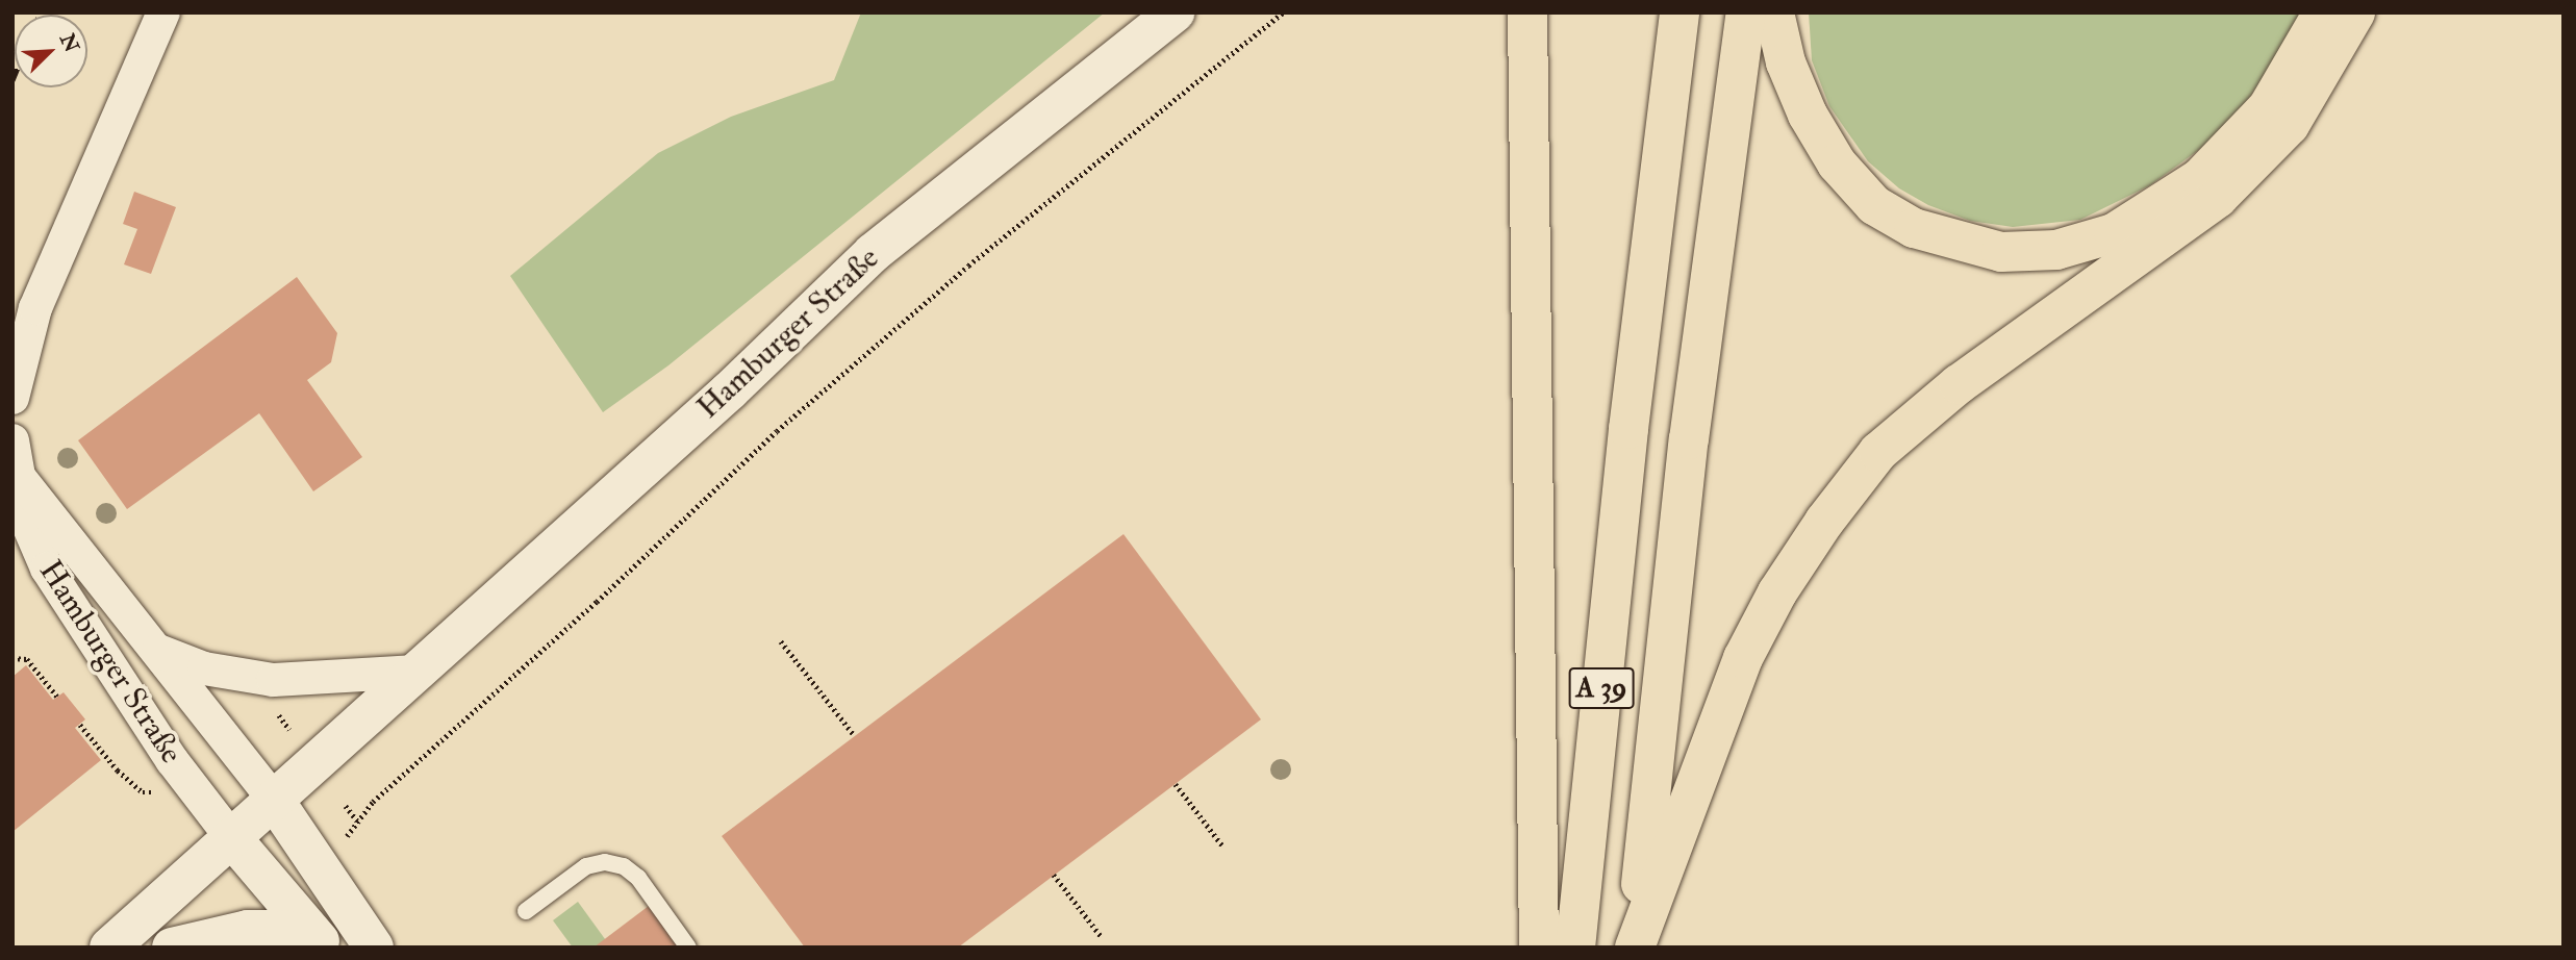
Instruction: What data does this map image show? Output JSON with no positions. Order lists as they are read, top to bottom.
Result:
{
  "streets": {
    "highway": ["A 39"],
    "main road": ["Hamburger Straße"]
  },
  "north": "top right"
}
